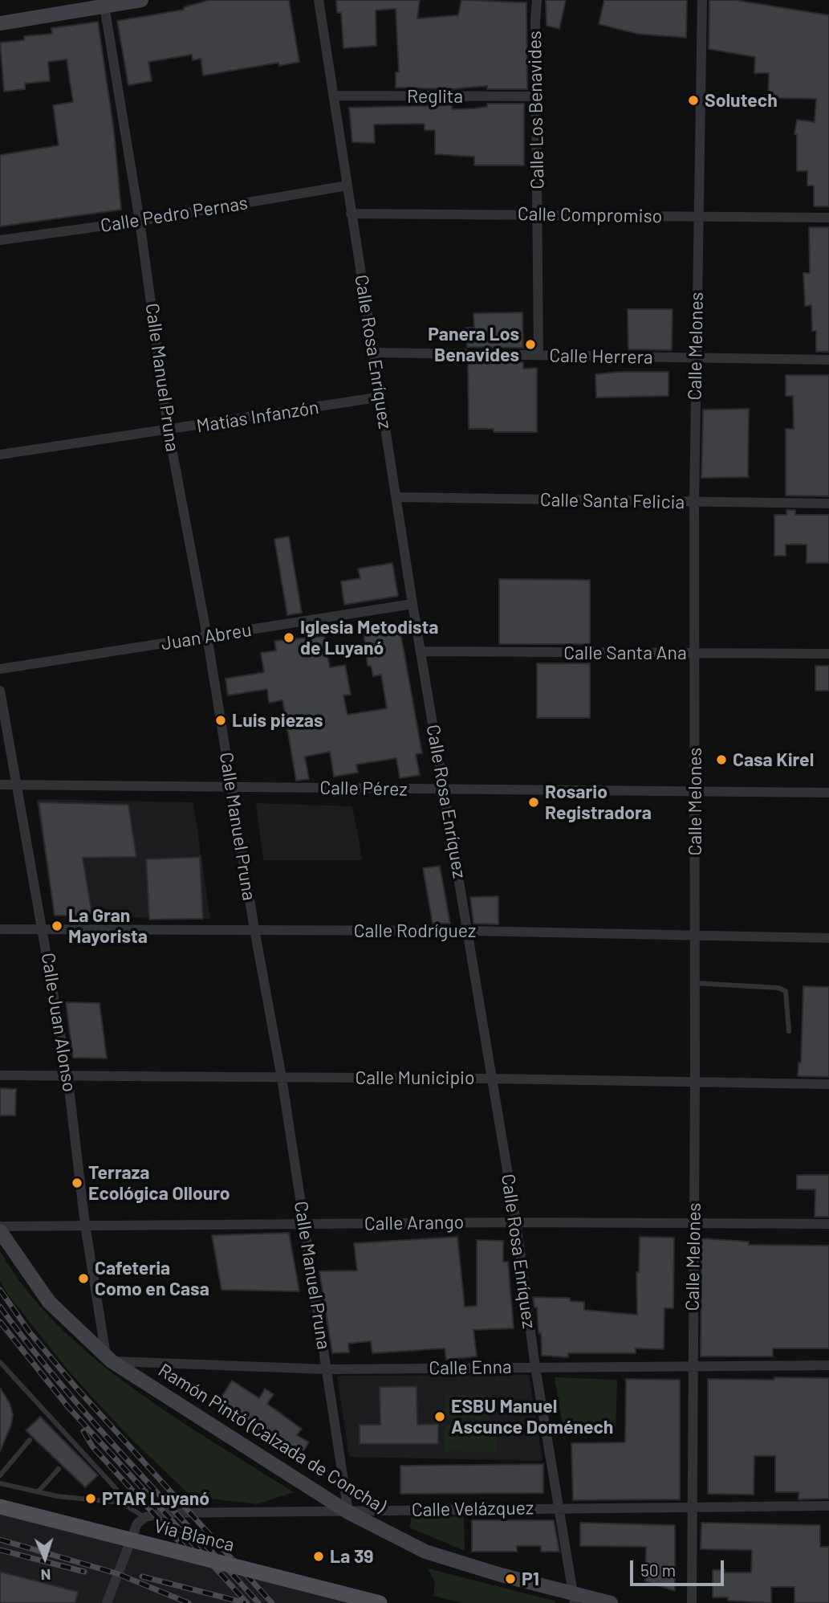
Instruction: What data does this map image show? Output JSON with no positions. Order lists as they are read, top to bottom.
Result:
{
  "streets": {
    "main road": ["Ramón Pintó (Calzada de Concha)", "Vía Blanca"],
    "street": [
      "Reglita",
      "Calle Los Benavides",
      "Calle Pedro Pernas",
      "Calle Compromiso",
      "Calle Melones",
      "Calle Rosa Enríquez",
      "Calle Herrera",
      "Calle Manuel Pruna",
      "Matías Infanzón",
      "Calle Santa Felicia",
      "Juan Abreu",
      "Calle Santa Ana",
      "Calle Pérez",
      "Calle Rodríguez",
      "Calle Juan Alonso",
      "Calle Municipio",
      "Calle Arango",
      "Calle Enna",
      "Calle Velázquez"
    ]
  },
  "crossings": [
    ["Reglita", "Calle Los Benavides"],
    ["Reglita", "Calle Rosa Enríquez"],
    ["Calle Los Benavides", "Calle Compromiso"],
    ["Calle Los Benavides", "Calle Herrera"],
    ["Calle Pedro Pernas", "Calle Rosa Enríquez"],
    ["Calle Pedro Pernas", "Calle Manuel Pruna"],
    ["Calle Compromiso", "Calle Melones"],
    ["Calle Compromiso", "Calle Rosa Enríquez"],
    ["Calle Melones", "Calle Herrera"],
    ["Calle Melones", "Calle Santa Felicia"],
    ["Calle Melones", "Calle Santa Ana"],
    ["Calle Melones", "Calle Pérez"],
    ["Calle Melones", "Calle Rodríguez"],
    ["Calle Melones", "Calle Municipio"],
    ["Calle Melones", "Calle Arango"],
    ["Calle Melones", "Calle Enna"],
    ["Calle Melones", "Calle Velázquez"],
    ["Calle Rosa Enríquez", "Calle Herrera"],
    ["Calle Rosa Enríquez", "Matías Infanzón"],
    ["Calle Rosa Enríquez", "Calle Santa Felicia"],
    ["Calle Rosa Enríquez", "Juan Abreu"],
    ["Calle Rosa Enríquez", "Calle Santa Ana"],
    ["Calle Rosa Enríquez", "Calle Pérez"],
    ["Calle Rosa Enríquez", "Calle Rodríguez"],
    ["Calle Rosa Enríquez", "Calle Municipio"],
    ["Calle Rosa Enríquez", "Calle Arango"],
    ["Calle Rosa Enríquez", "Calle Enna"],
    ["Calle Rosa Enríquez", "Ramón Pintó (Calzada de Concha)"],
    ["Calle Rosa Enríquez", "Calle Velázquez"],
    ["Calle Manuel Pruna", "Matías Infanzón"],
    ["Calle Manuel Pruna", "Juan Abreu"],
    ["Calle Manuel Pruna", "Calle Pérez"],
    ["Calle Manuel Pruna", "Calle Rodríguez"],
    ["Calle Manuel Pruna", "Calle Municipio"],
    ["Calle Manuel Pruna", "Calle Arango"],
    ["Calle Manuel Pruna", "Calle Enna"],
    ["Calle Manuel Pruna", "Ramón Pintó (Calzada de Concha)"],
    ["Calle Manuel Pruna", "Calle Velázquez"],
    ["Calle Pérez", "Calle Juan Alonso"],
    ["Calle Rodríguez", "Calle Juan Alonso"],
    ["Calle Juan Alonso", "Calle Municipio"],
    ["Calle Juan Alonso", "Calle Arango"],
    ["Calle Juan Alonso", "Calle Enna"],
    ["Calle Juan Alonso", "Ramón Pintó (Calzada de Concha)"],
    ["Calle Enna", "Ramón Pintó (Calzada de Concha)"],
    ["Ramón Pintó (Calzada de Concha)", "Calle Velázquez"]
  ],
  "places": [
    "Solutech",
    "Panera Los Benavides",
    "Iglesia Metodista de Luyanó",
    "Luis piezas",
    "Casa Kirel",
    "Rosario Registradora",
    "La Gran Mayorista",
    "Terraza Ecológica Ollouro",
    "Cafeteria Como en Casa",
    "ESBU Manuel Ascunce Doménech",
    "PTAR Luyanó",
    "La 39",
    "P1"
  ],
  "scale_bar": "50 m",
  "north": "bottom"
}
